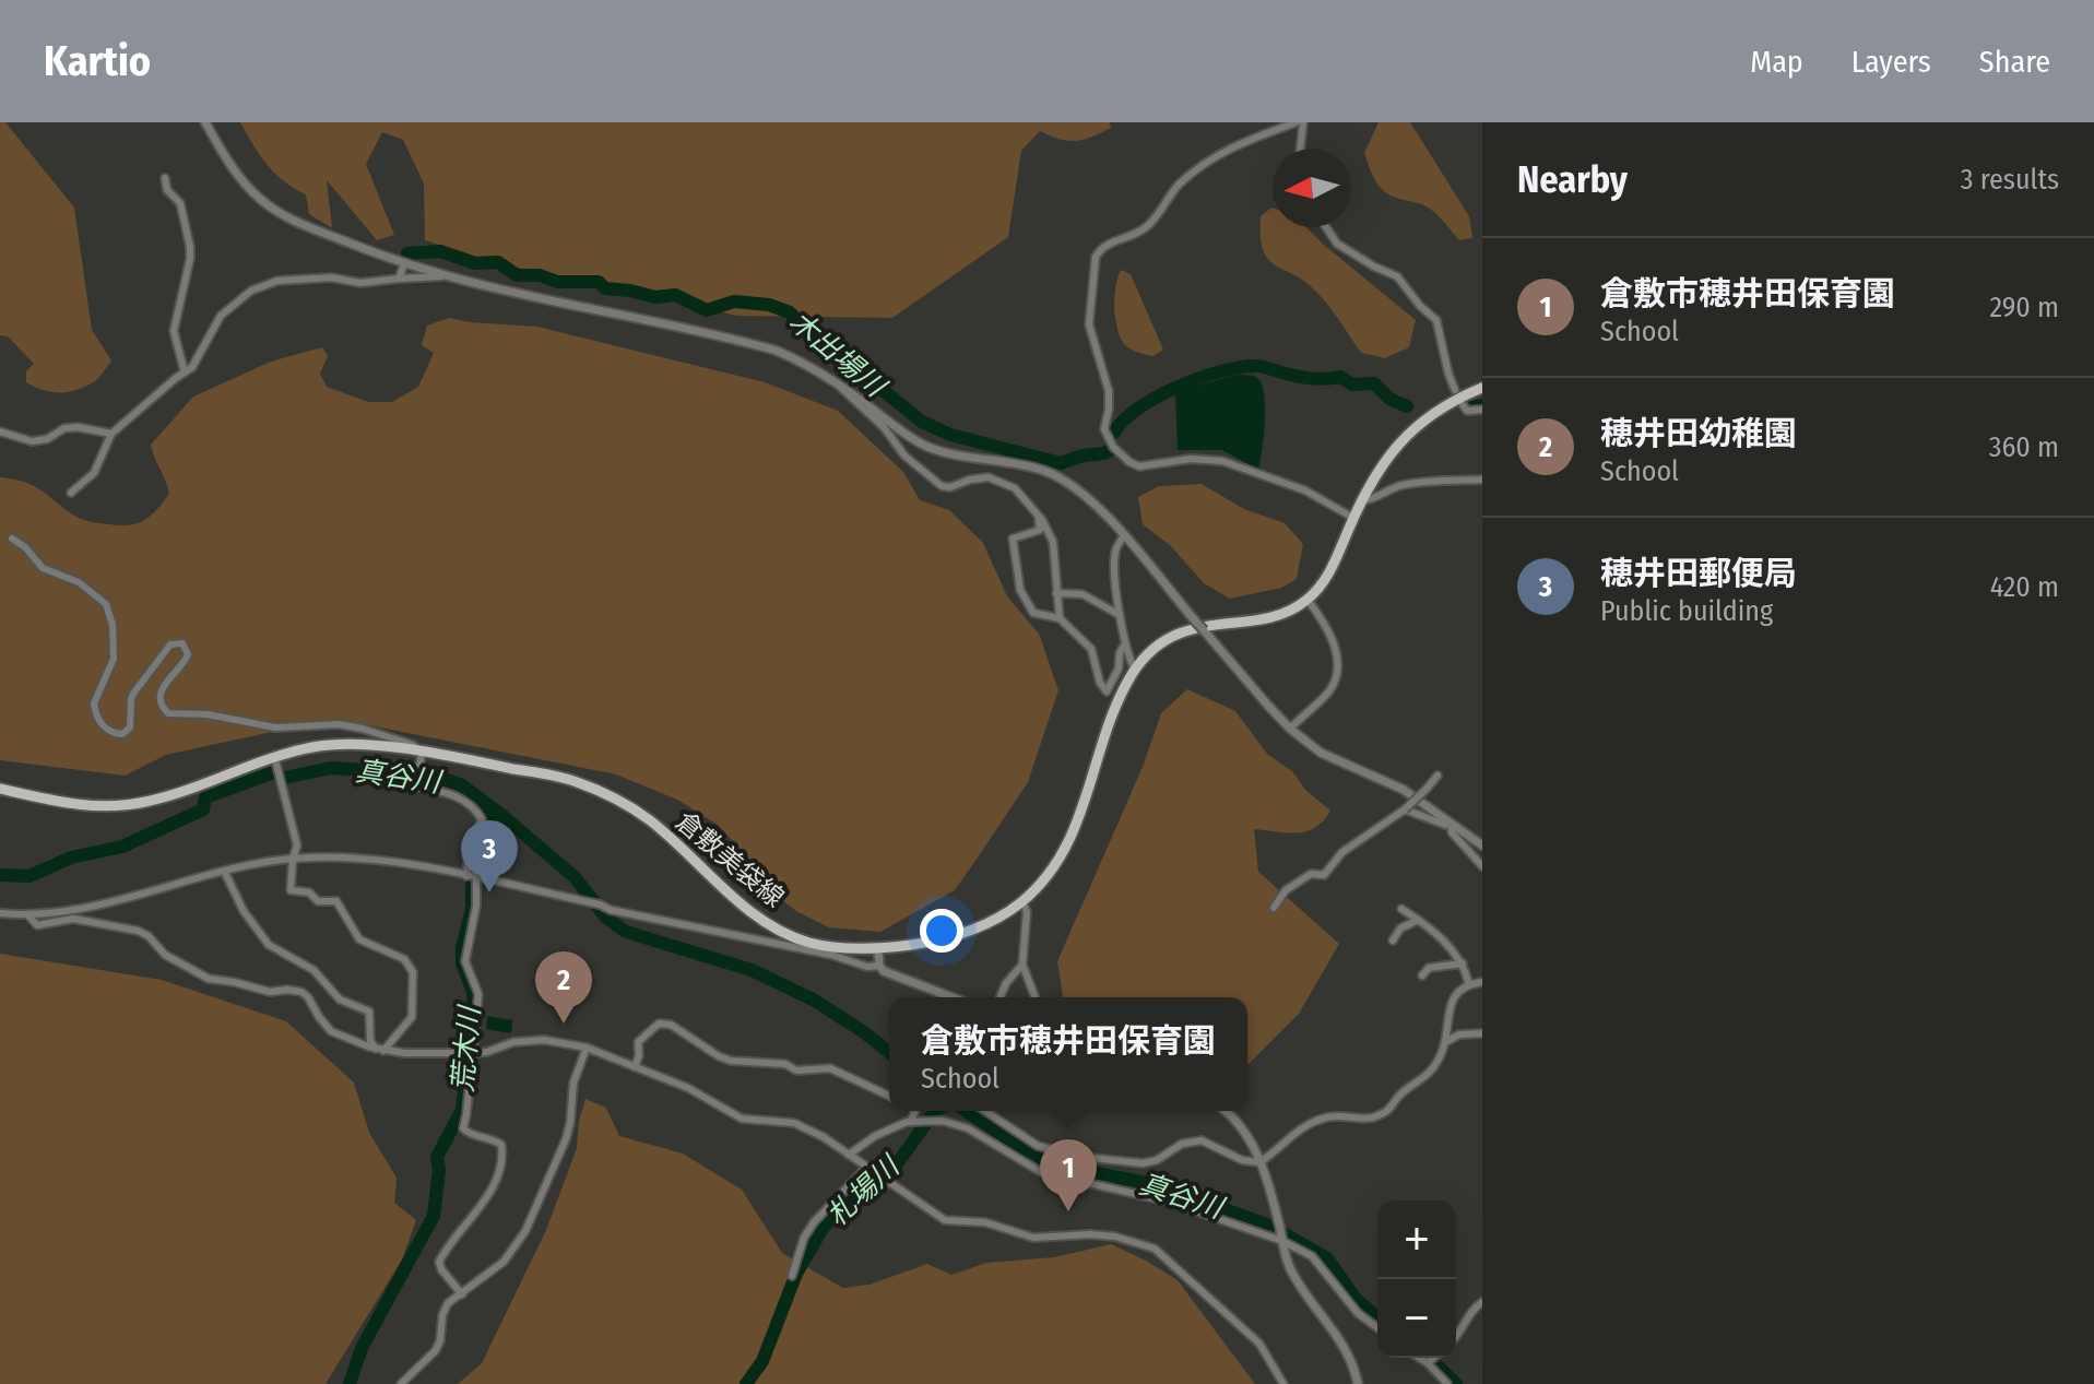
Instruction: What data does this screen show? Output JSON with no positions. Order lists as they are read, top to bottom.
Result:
{
  "streets": {
    "main road": ["倉敷美袋線"]
  },
  "water": [
    "木出場川",
    "真谷川",
    "荒木川",
    "札場川"
  ],
  "north": "left",
  "page": {
    "header": "Kartio",
    "nav": ["Map", "Layers", "Share"],
    "heading": ["Nearby", "3 results"],
    "list": [
      {
        "mark": "1",
        "name": "倉敷市穂井田保育園",
        "note": "School",
        "value": "290 m"
      },
      {
        "mark": "2",
        "name": "穂井田幼稚園",
        "note": "School",
        "value": "360 m"
      },
      {
        "mark": "3",
        "name": "穂井田郵便局",
        "note": "Public building",
        "value": "420 m"
      }
    ],
    "pins": ["3", "2", "1"],
    "popup": ["倉敷市穂井田保育園", "School"],
    "map_buttons": ["+", "−"]
  }
}
